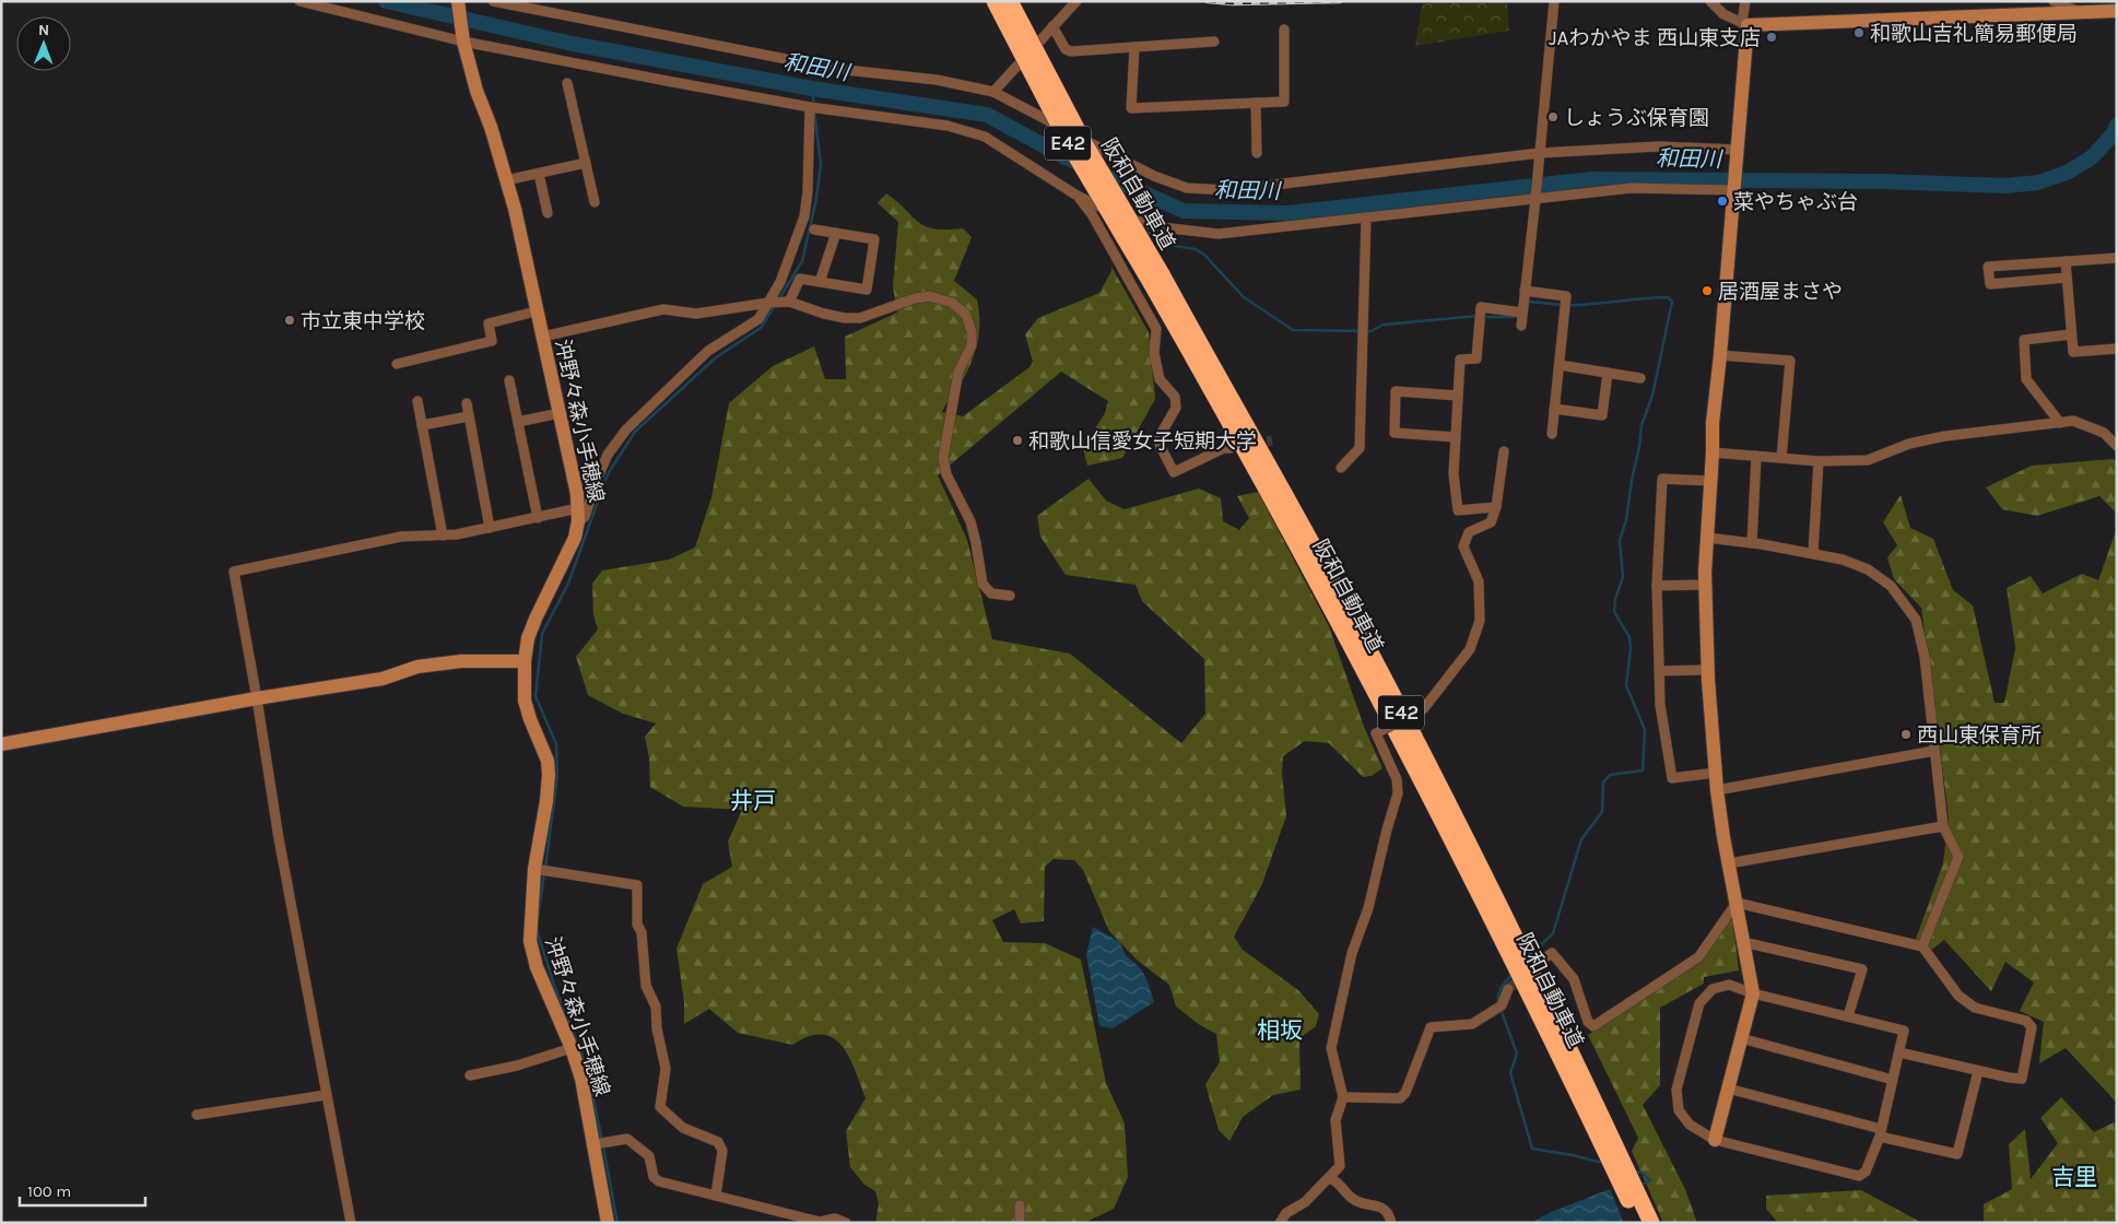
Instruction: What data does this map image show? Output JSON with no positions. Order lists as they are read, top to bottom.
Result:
{
  "streets": {
    "highway": ["E42", "阪和自動車道"],
    "street": ["沖野々森小手穂線"]
  },
  "districts": ["井戸", "相坂", "吉里"],
  "water": ["和田川"],
  "places": [
    "和歌山吉礼簡易郵便局",
    "JAわかやま 西山東支店",
    "しょうぶ保育園",
    "菜やちゃぶ台",
    "居酒屋まさや",
    "市立東中学校",
    "和歌山信愛女子短期大学",
    "西山東保育所"
  ],
  "scale_bar": "100 m",
  "north": "top"
}
